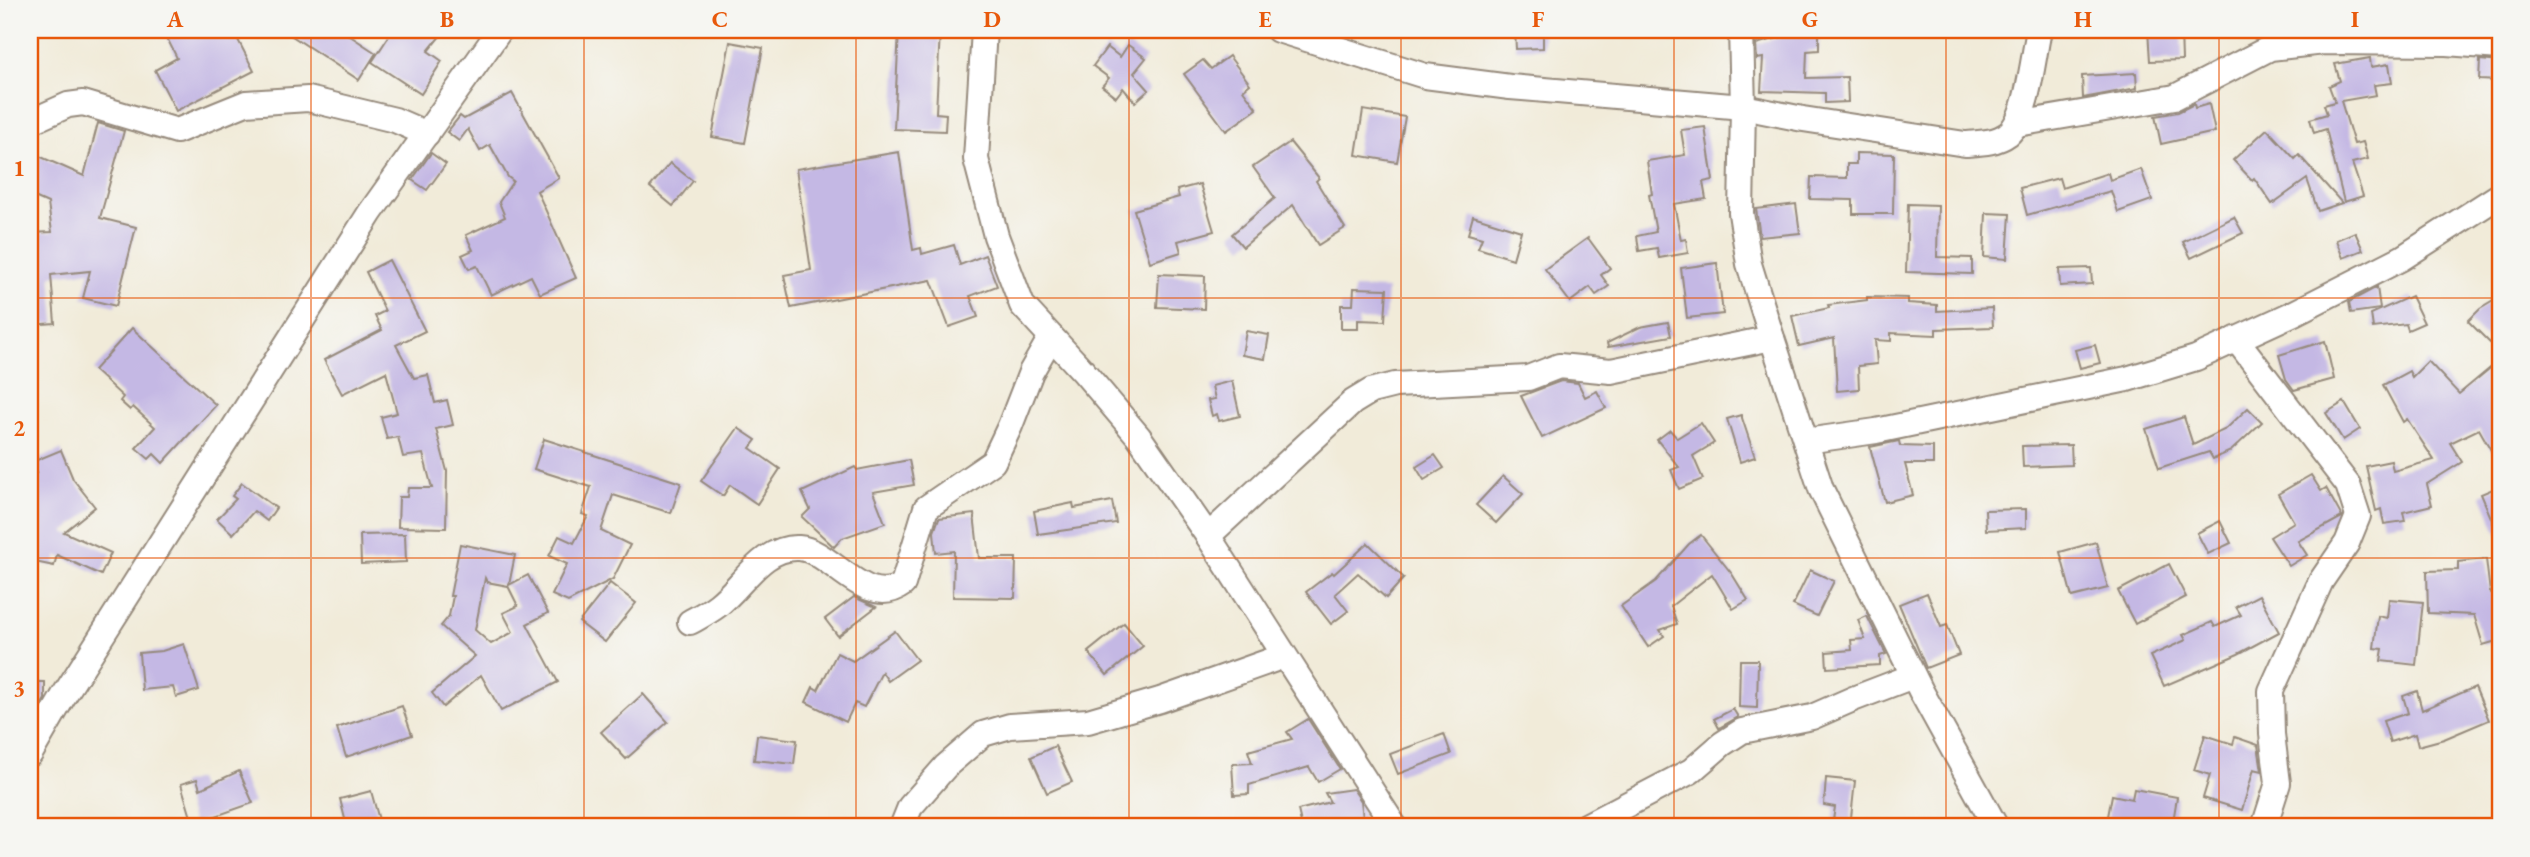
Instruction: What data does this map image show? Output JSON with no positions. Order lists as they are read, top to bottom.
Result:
{
  "grid": {
    "columns": [
      "A",
      "B",
      "C",
      "D",
      "E",
      "F",
      "G",
      "H",
      "I"
    ],
    "rows": ["1", "2", "3"]
  }
}
